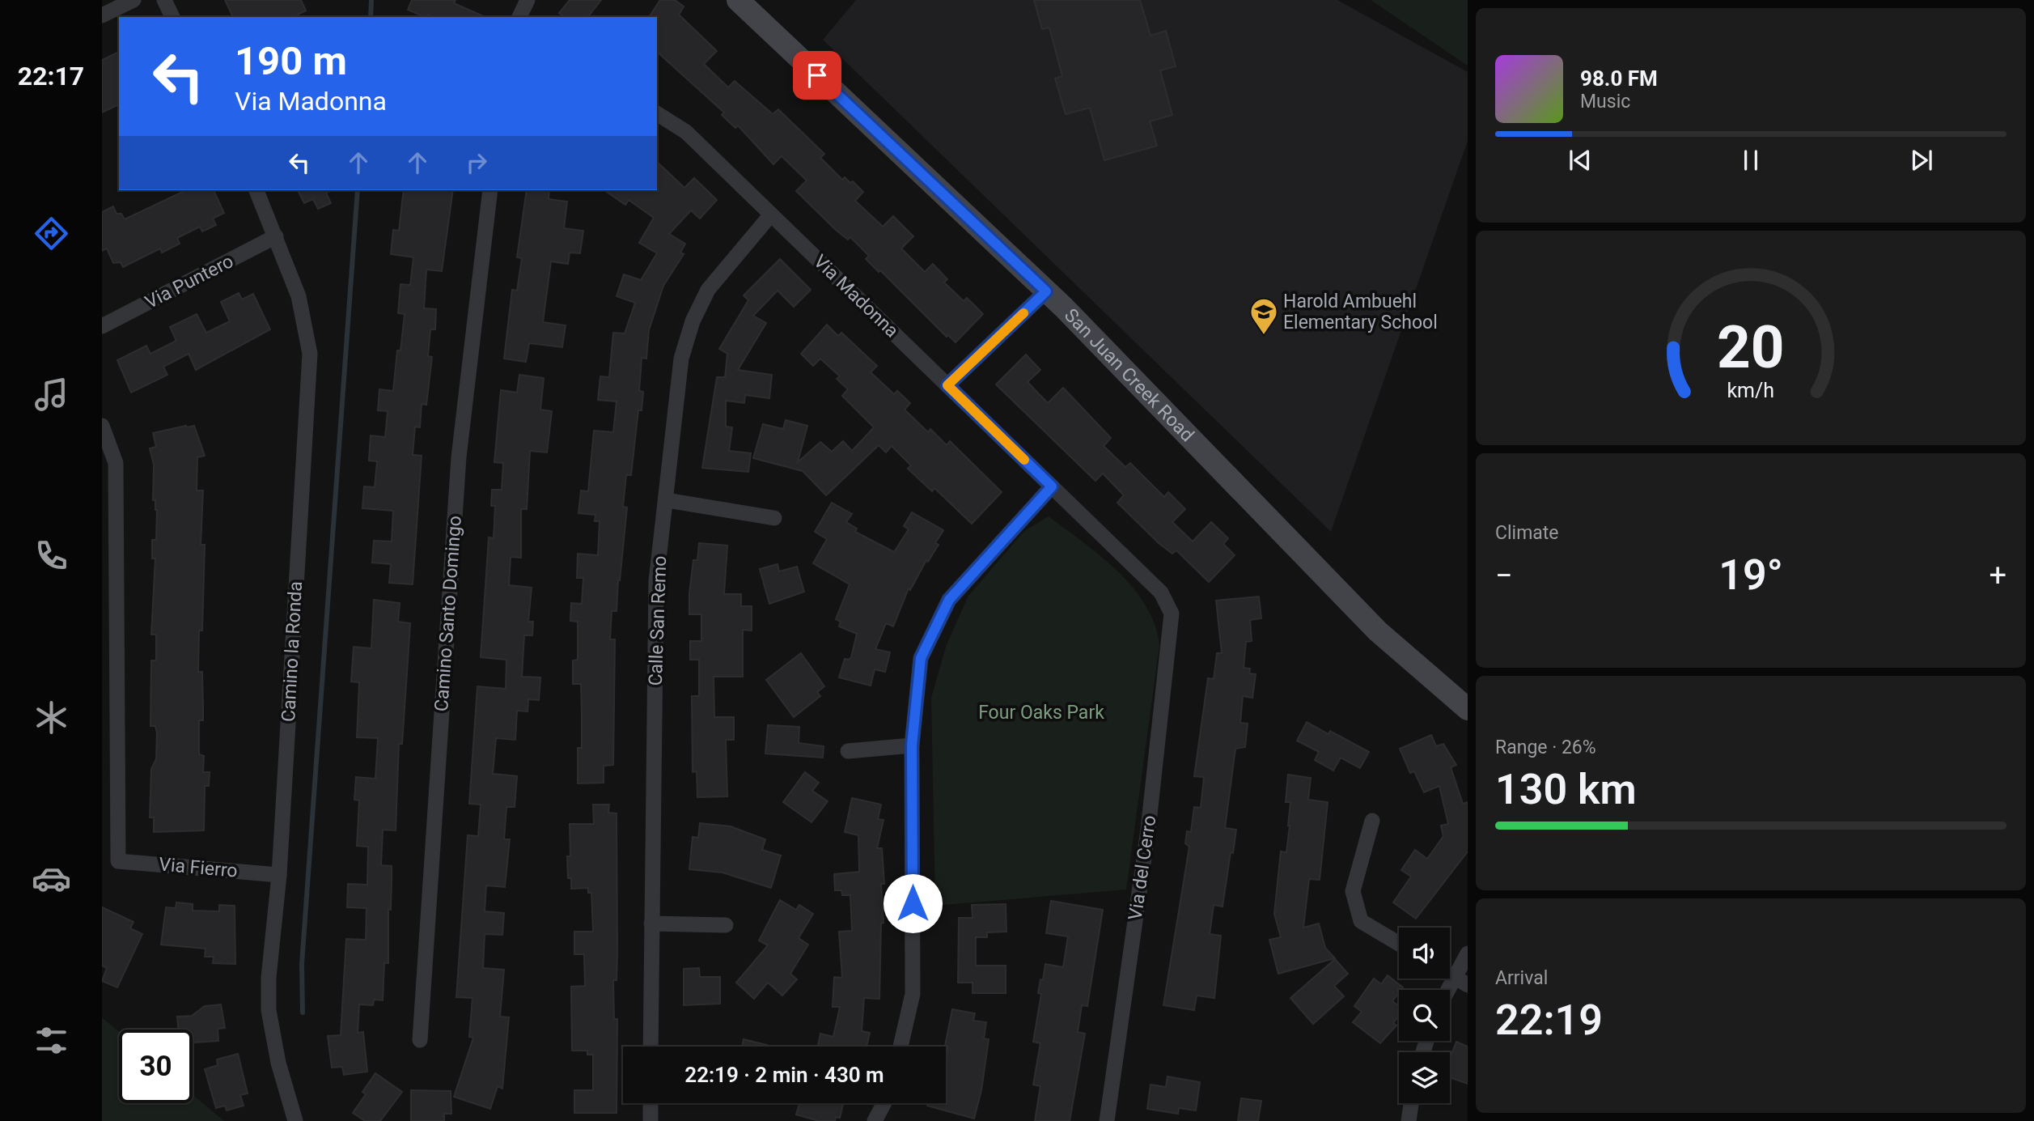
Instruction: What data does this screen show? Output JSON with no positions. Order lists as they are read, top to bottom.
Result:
{
  "streets": {
    "street": [
      "Via Puntero",
      "Via Madonna",
      "San Juan Creek Road",
      "Camino Santo Domingo",
      "Calle San Remo",
      "Camino la Ronda",
      "Via Fierro",
      "Via del Cerro"
    ]
  },
  "crossings": [
    ["Via Puntero", "Camino la Ronda"],
    ["Via Madonna", "Calle San Remo"],
    ["Via Madonna", "Via del Cerro"],
    ["Camino la Ronda", "Via Fierro"]
  ],
  "parks": ["Four Oaks Park"],
  "places": {
    "school or university": ["Harold Ambuehl Elementary School"]
  },
  "page": {
    "tabs": "22:17",
    "turn": ["190 m", "Via Madonna"],
    "song": ["98.0 FM", "Music"],
    "tile": [
      "Climate",
      ["Range · 26%", "130 km"],
      ["Arrival", "22:19"]
    ],
    "heat": ["−", "19°", "+"],
    "limit": "30",
    "trip": "22:19 · 2 min · 430 m",
    "gauge": ["20", "km/h"]
  }
}
